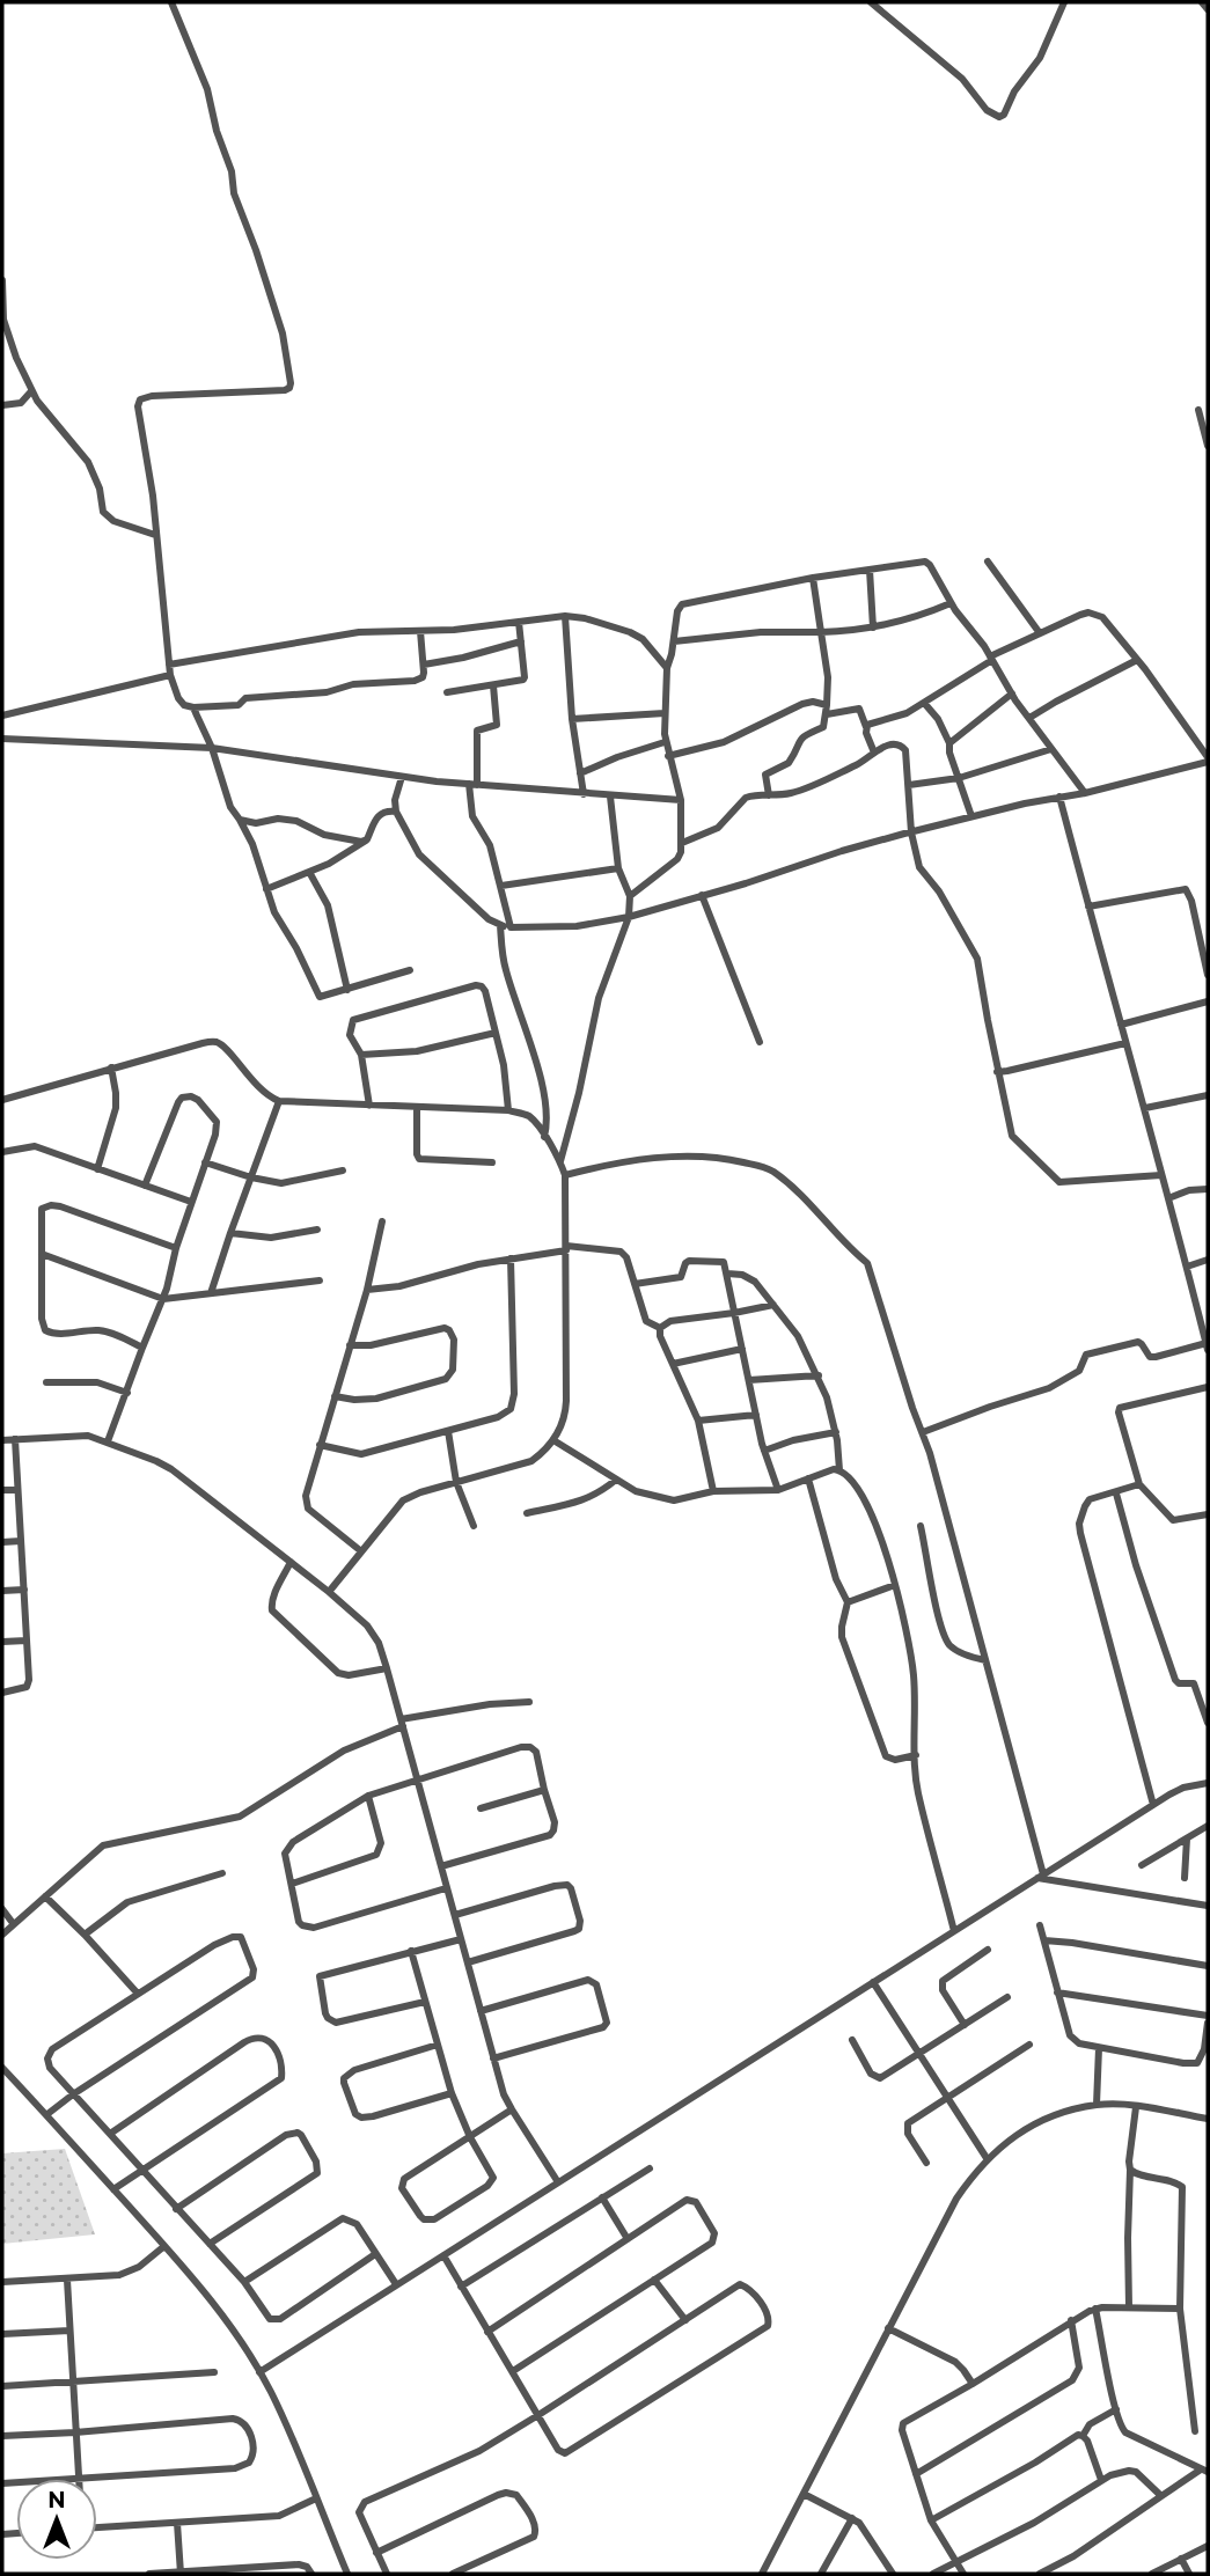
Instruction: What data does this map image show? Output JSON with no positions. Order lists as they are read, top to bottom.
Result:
{
  "north": "top"
}
